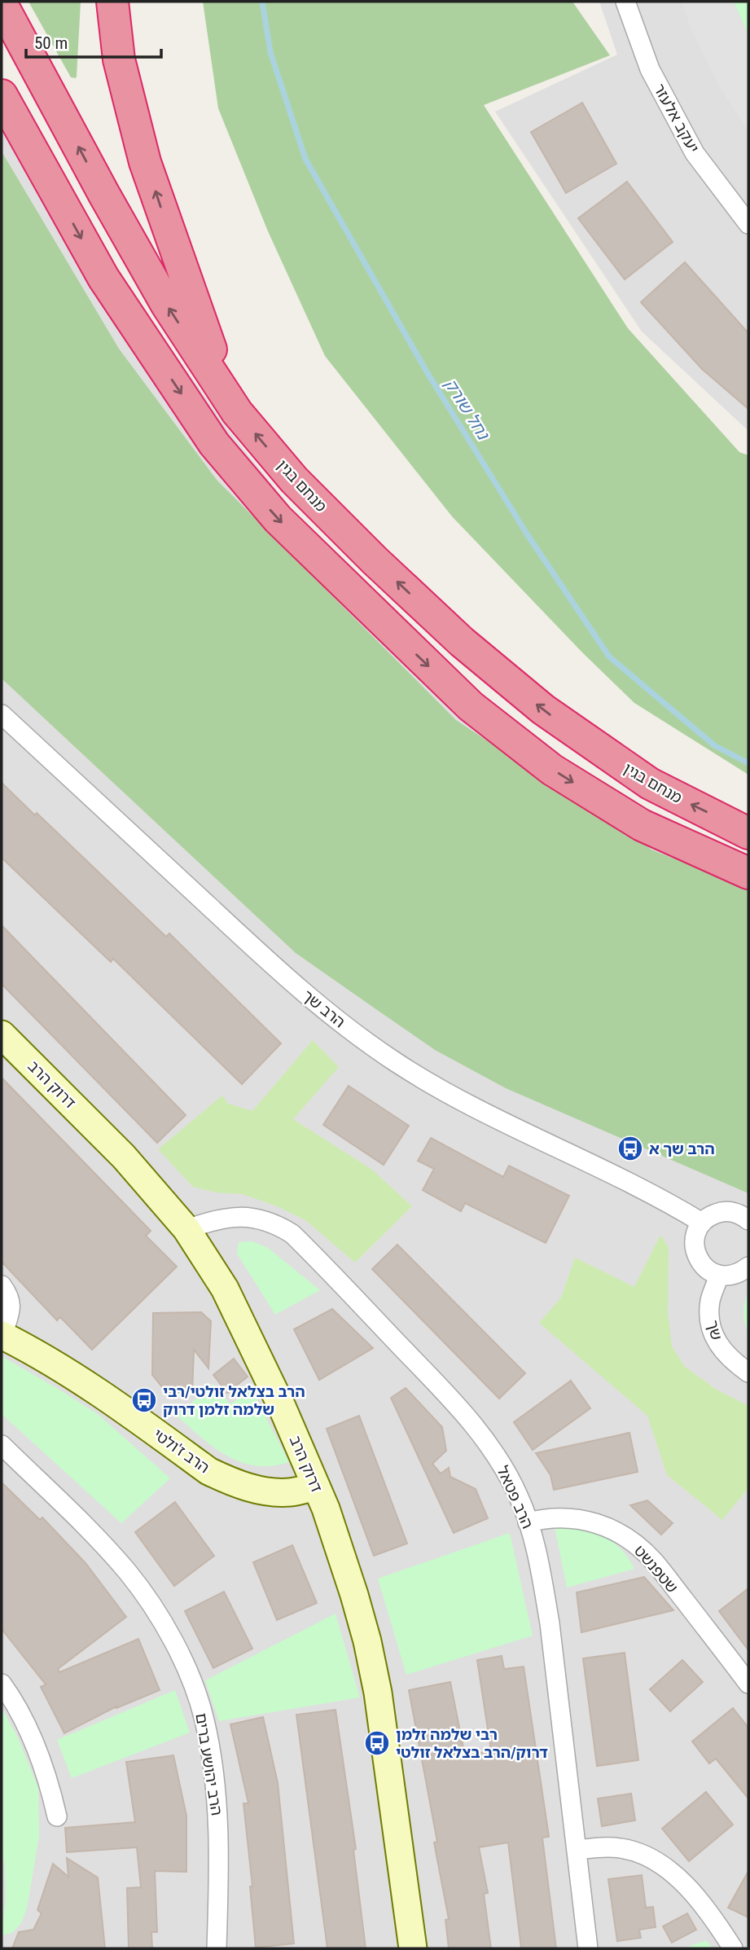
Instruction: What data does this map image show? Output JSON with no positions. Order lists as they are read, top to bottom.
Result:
{
  "streets": {
    "highway": ["מנחם בגין"],
    "street": [
      "יעקב אלעזר",
      "הרב שך",
      "דרוק הרב",
      "שך",
      "הרב ז'ולטי",
      "הרב פטאל",
      "שטפנשט",
      "הרב יהושע ברים"
    ]
  },
  "crossings": [
    ["דרוק הרב", "הרב ז'ולטי"],
    ["דרוק הרב", "הרב פטאל"],
    ["הרב פטאל", "שטפנשט"]
  ],
  "water": ["נחל שורק"],
  "places": {
    "bus stop": ["הרב שך א", "הרב בצלאל זולטי/רבי שלמה זלמן דרוק", "רבי שלמה זלמן דרוק/הרב בצלאל זולטי"]
  },
  "scale_bar": "50 m"
}
